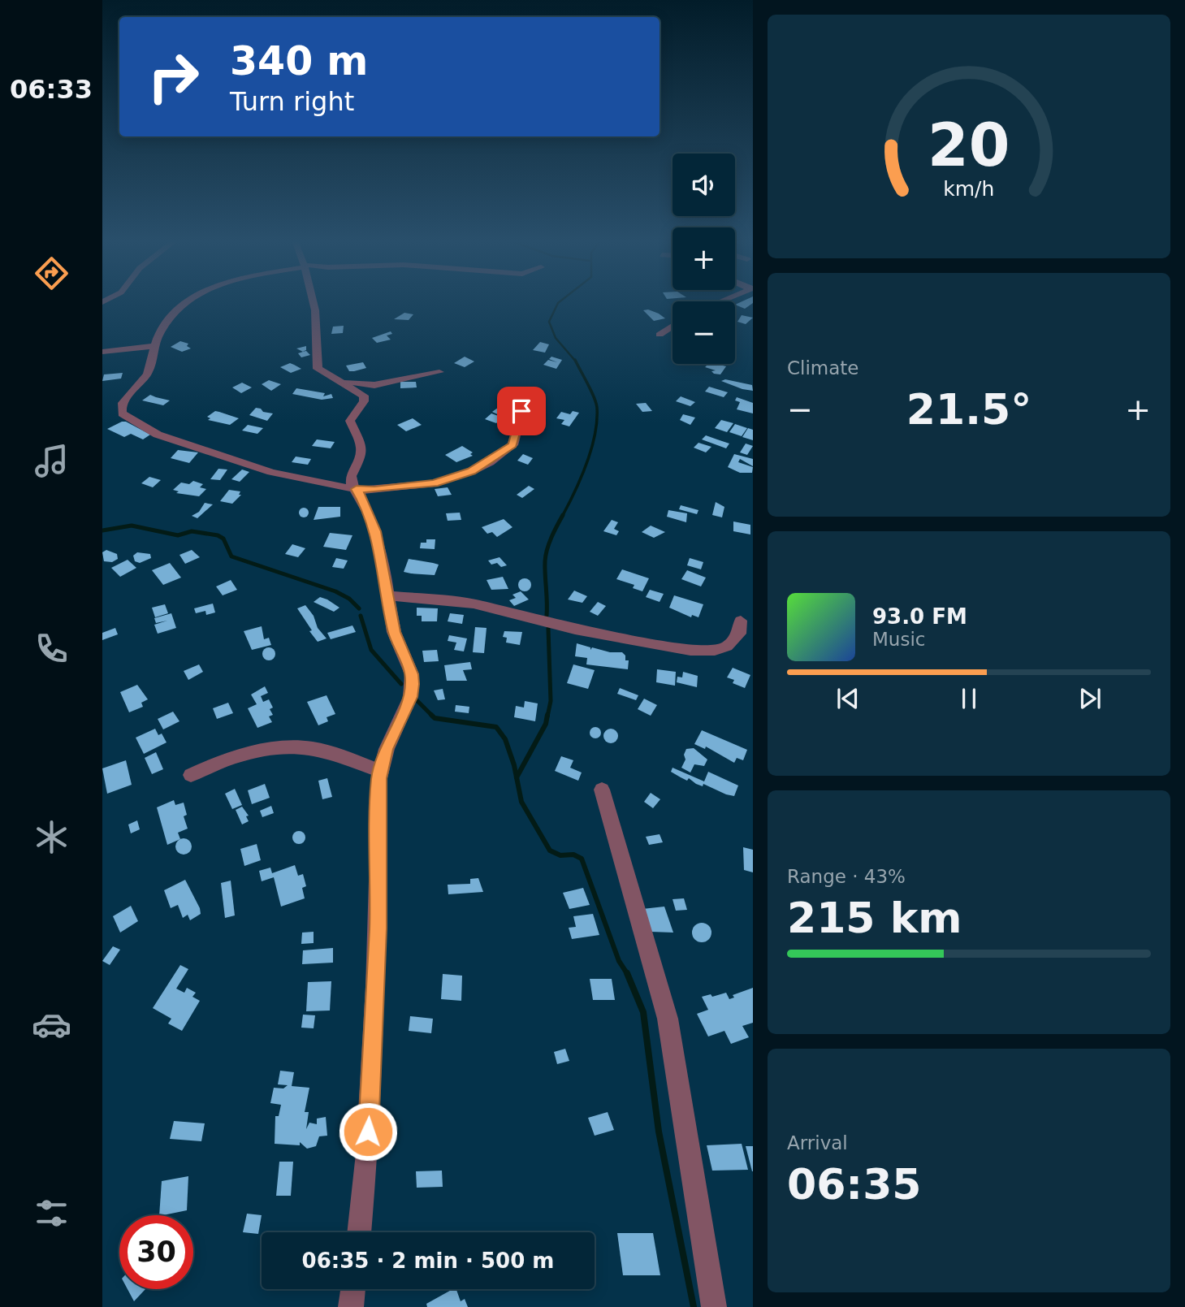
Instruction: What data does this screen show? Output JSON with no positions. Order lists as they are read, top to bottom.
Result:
{
  "page": {
    "tabs": "06:33",
    "turn": ["340 m", "Turn right"],
    "map_buttons": ["+", "−"],
    "tile": [
      "Climate",
      ["Range · 43%", "215 km"],
      ["Arrival", "06:35"]
    ],
    "heat": ["−", "21.5°", "+"],
    "song": ["93.0 FM", "Music"],
    "limit": "30",
    "trip": "06:35 · 2 min · 500 m",
    "gauge": ["20", "km/h"]
  }
}
